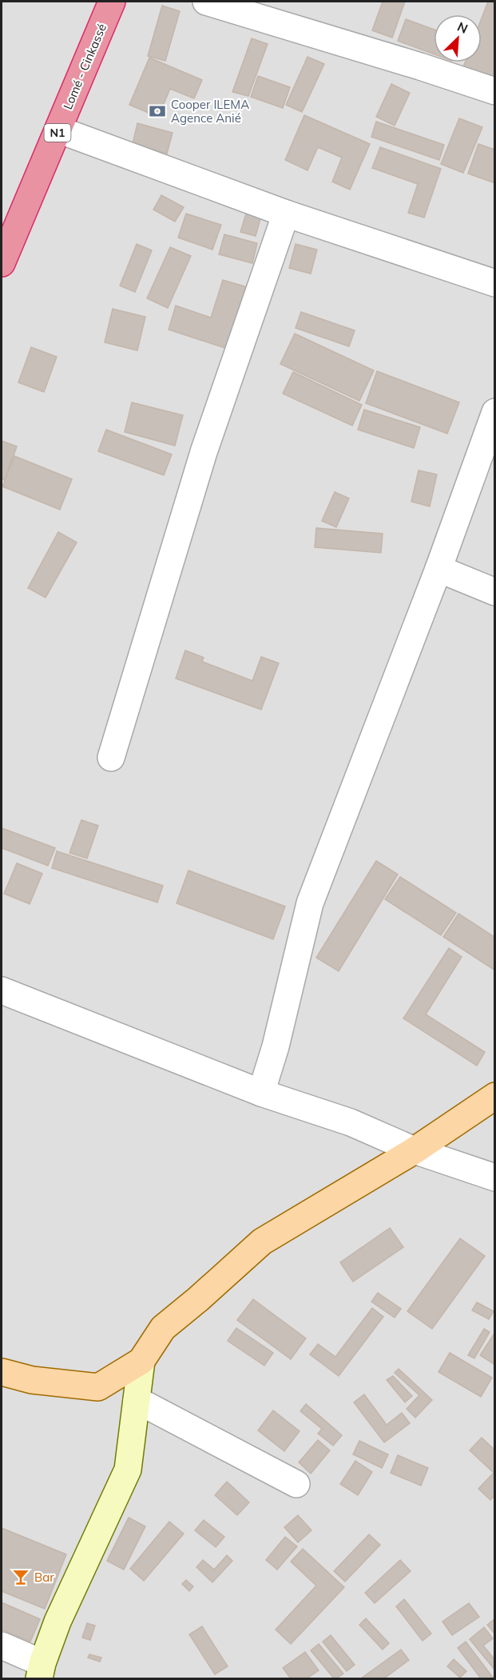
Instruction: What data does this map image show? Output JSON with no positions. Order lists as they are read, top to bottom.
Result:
{
  "streets": {
    "highway": ["Lomé - Cinkassé", "N1"]
  },
  "places": {
    "bank": ["Cooper ILEMA Agence Anié"],
    "bar": ["Bar"]
  },
  "north": "top right"
}
